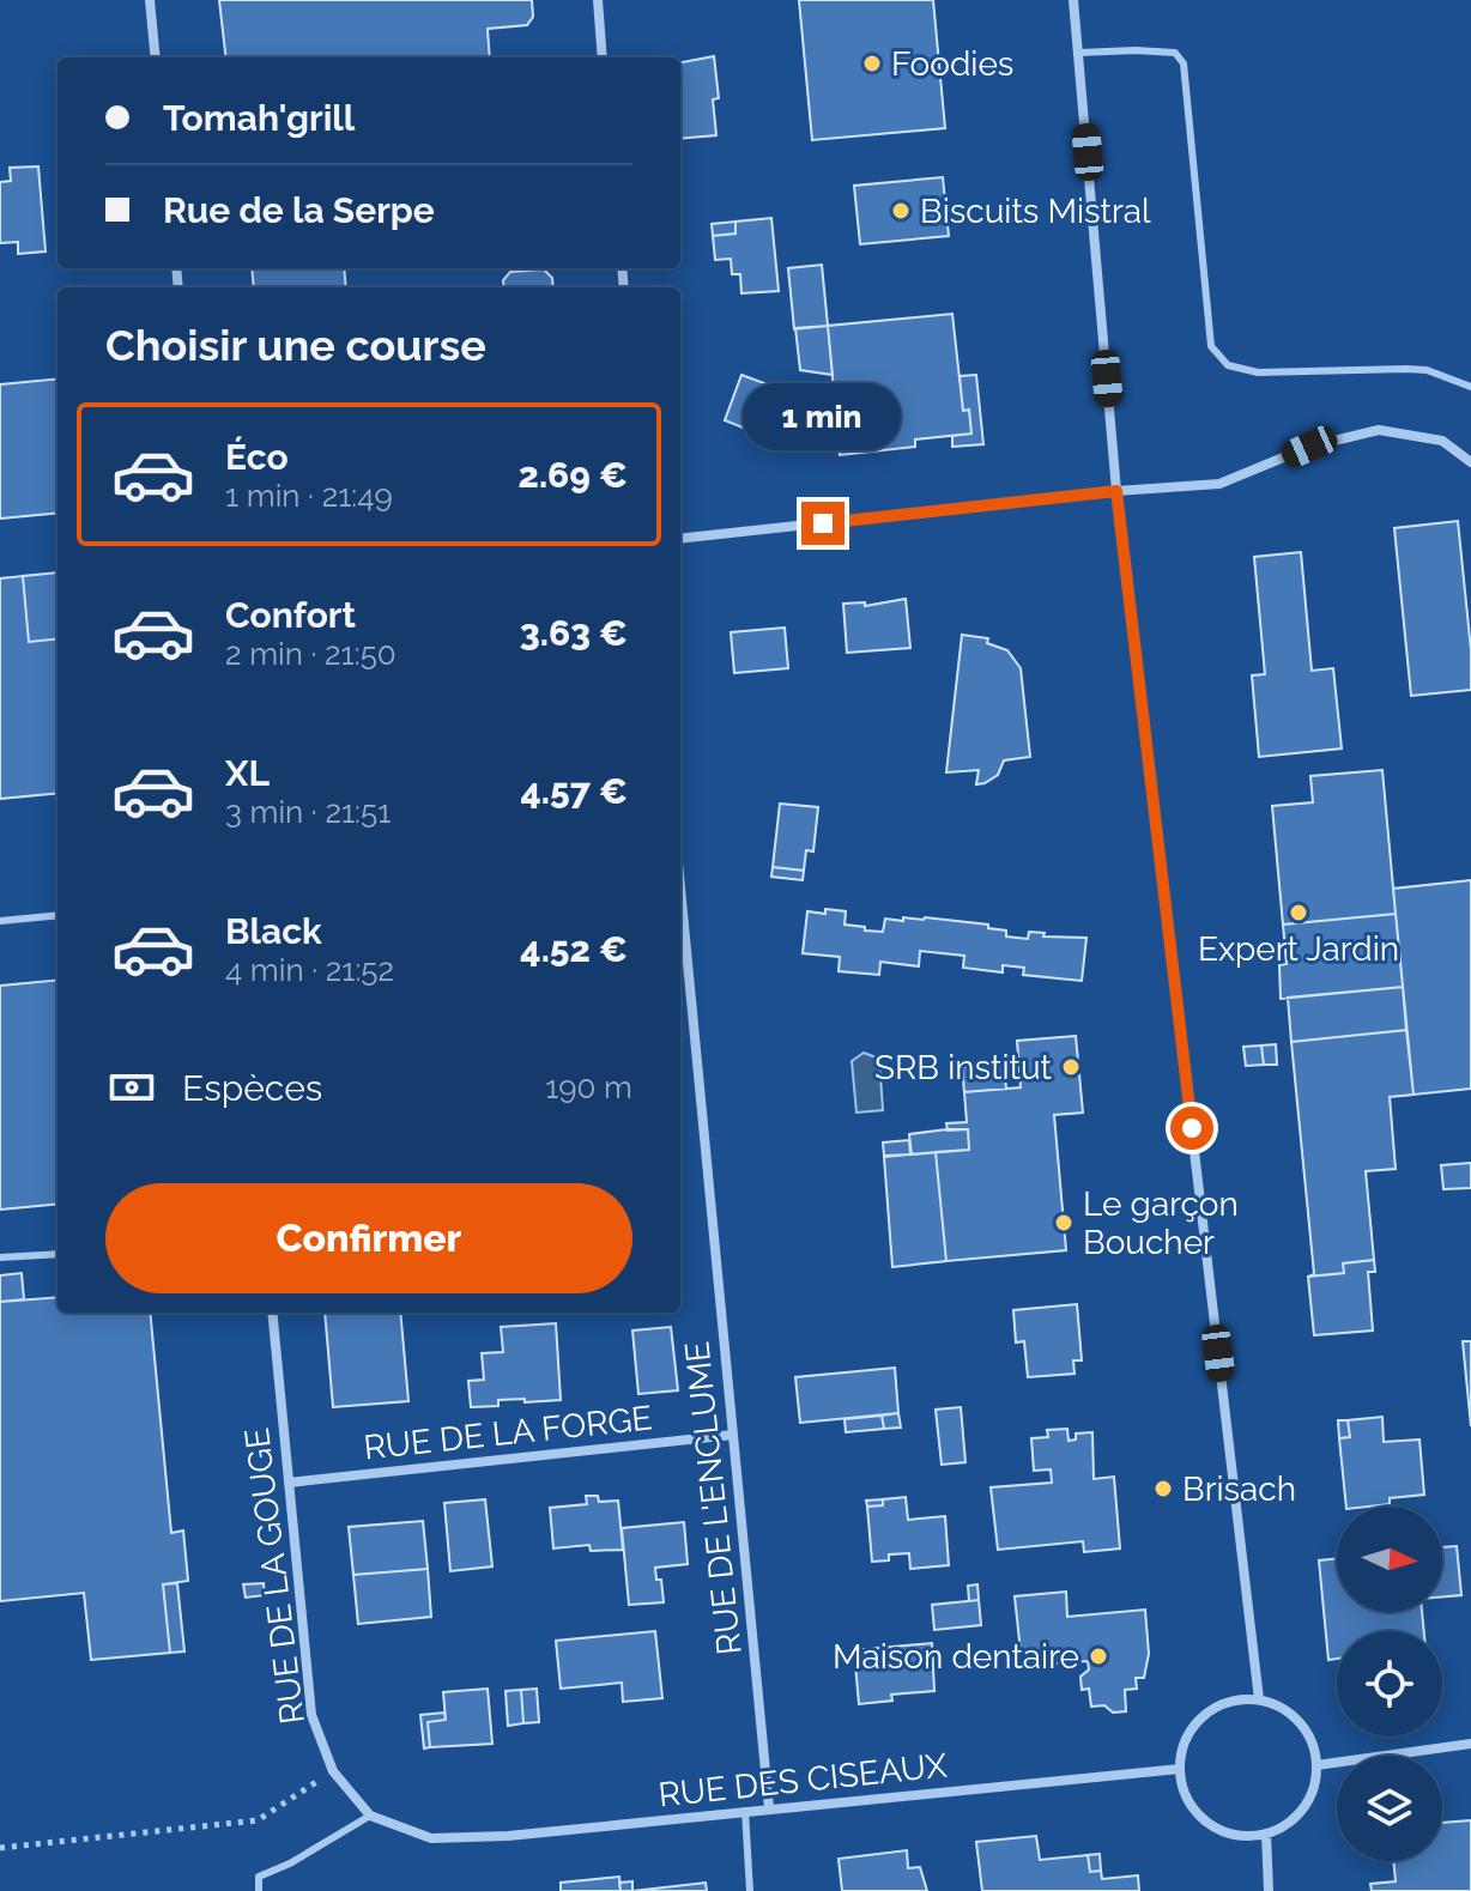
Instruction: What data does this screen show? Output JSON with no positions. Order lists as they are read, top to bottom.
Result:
{
  "streets": {
    "street": [
      "RUE DE LA FORGE",
      "RUE DE L'ENCLUME",
      "RUE DE LA GOUGE",
      "RUE DES CISEAUX"
    ]
  },
  "crossings": [
    ["RUE DE LA FORGE", "RUE DE L'ENCLUME"],
    ["RUE DE LA FORGE", "RUE DE LA GOUGE"],
    ["RUE DE L'ENCLUME", "RUE DES CISEAUX"],
    ["RUE DE LA GOUGE", "RUE DES CISEAUX"]
  ],
  "places": [
    "Foodies",
    "Biscuits Mistral",
    "Expert Jardin",
    "SRB institut",
    "Le garçon Boucher",
    "Brisach",
    "Maison dentaire"
  ],
  "north": "right",
  "page": {
    "banner": ["Tomah'grill", "Rue de la Serpe"],
    "heading": "Choisir une course",
    "bubble": "1 min",
    "list": [
      {
        "name": "Éco",
        "note": "1 min · 21:49",
        "value": "2.69 €"
      },
      {
        "name": "Confort",
        "note": "2 min · 21:50",
        "value": "3.63 €"
      },
      {
        "name": "XL",
        "note": "3 min · 21:51",
        "value": "4.57 €"
      },
      {
        "name": "Black",
        "note": "4 min · 21:52",
        "value": "4.52 €"
      }
    ],
    "pay": ["Espèces", "190 m"],
    "buttons": "Confirmer"
  }
}
